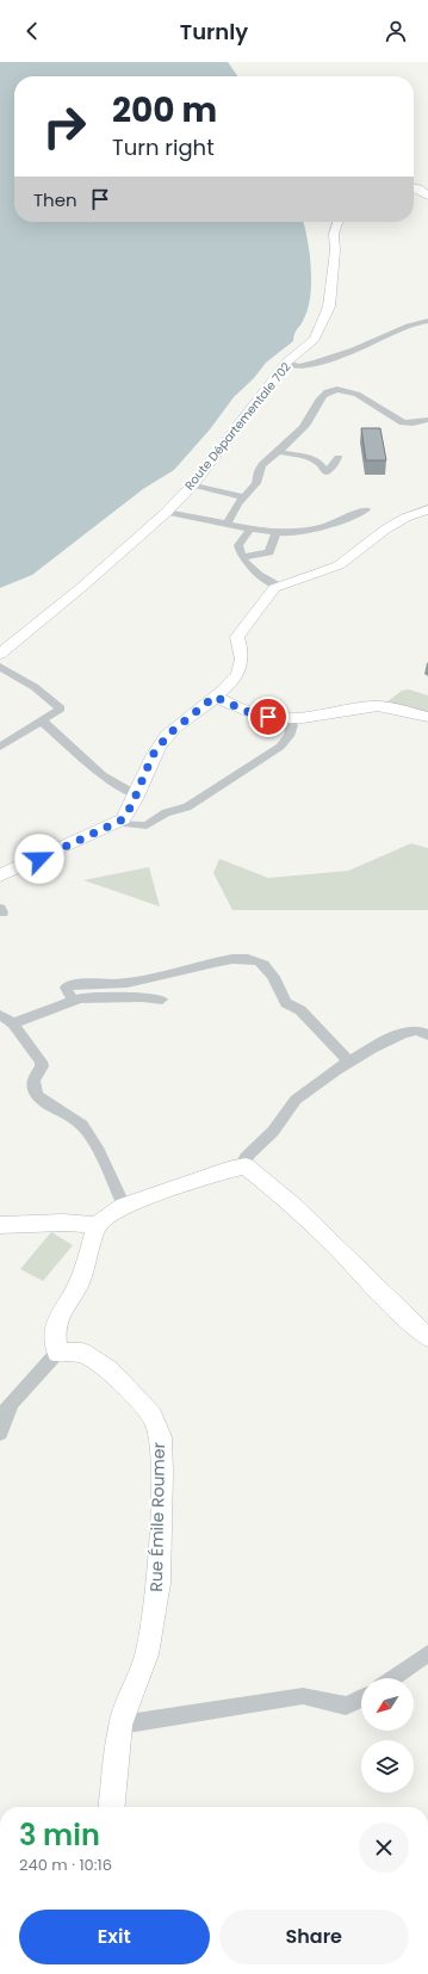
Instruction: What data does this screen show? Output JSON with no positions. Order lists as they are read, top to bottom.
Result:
{
  "streets": {
    "street": ["Route Départementale 702", "Rue Émile Roumer"]
  },
  "north": "bottom left",
  "page": {
    "header": "Turnly",
    "turn": ["200 m", "Turn right"],
    "then": "Then",
    "heading": ["3 min", "240 m · 10:16"],
    "buttons": ["Exit", "Share"]
  }
}
